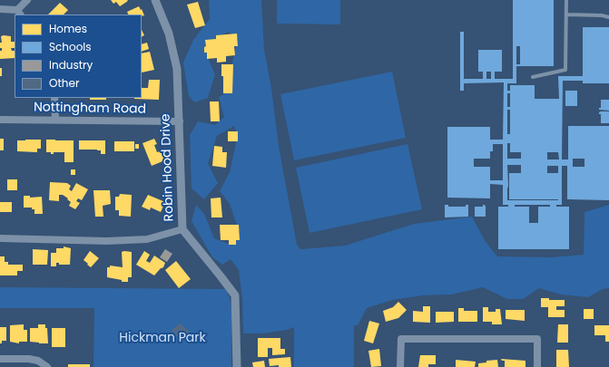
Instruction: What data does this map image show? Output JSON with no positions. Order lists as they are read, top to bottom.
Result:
{
  "streets": {
    "street": ["Nottingham Road", "Robin Hood Drive"]
  },
  "crossings": [
    ["Nottingham Road", "Robin Hood Drive"]
  ],
  "parks": ["Hickman Park"],
  "legend": [
    "Homes",
    "Schools",
    "Industry",
    "Other"
  ]
}
